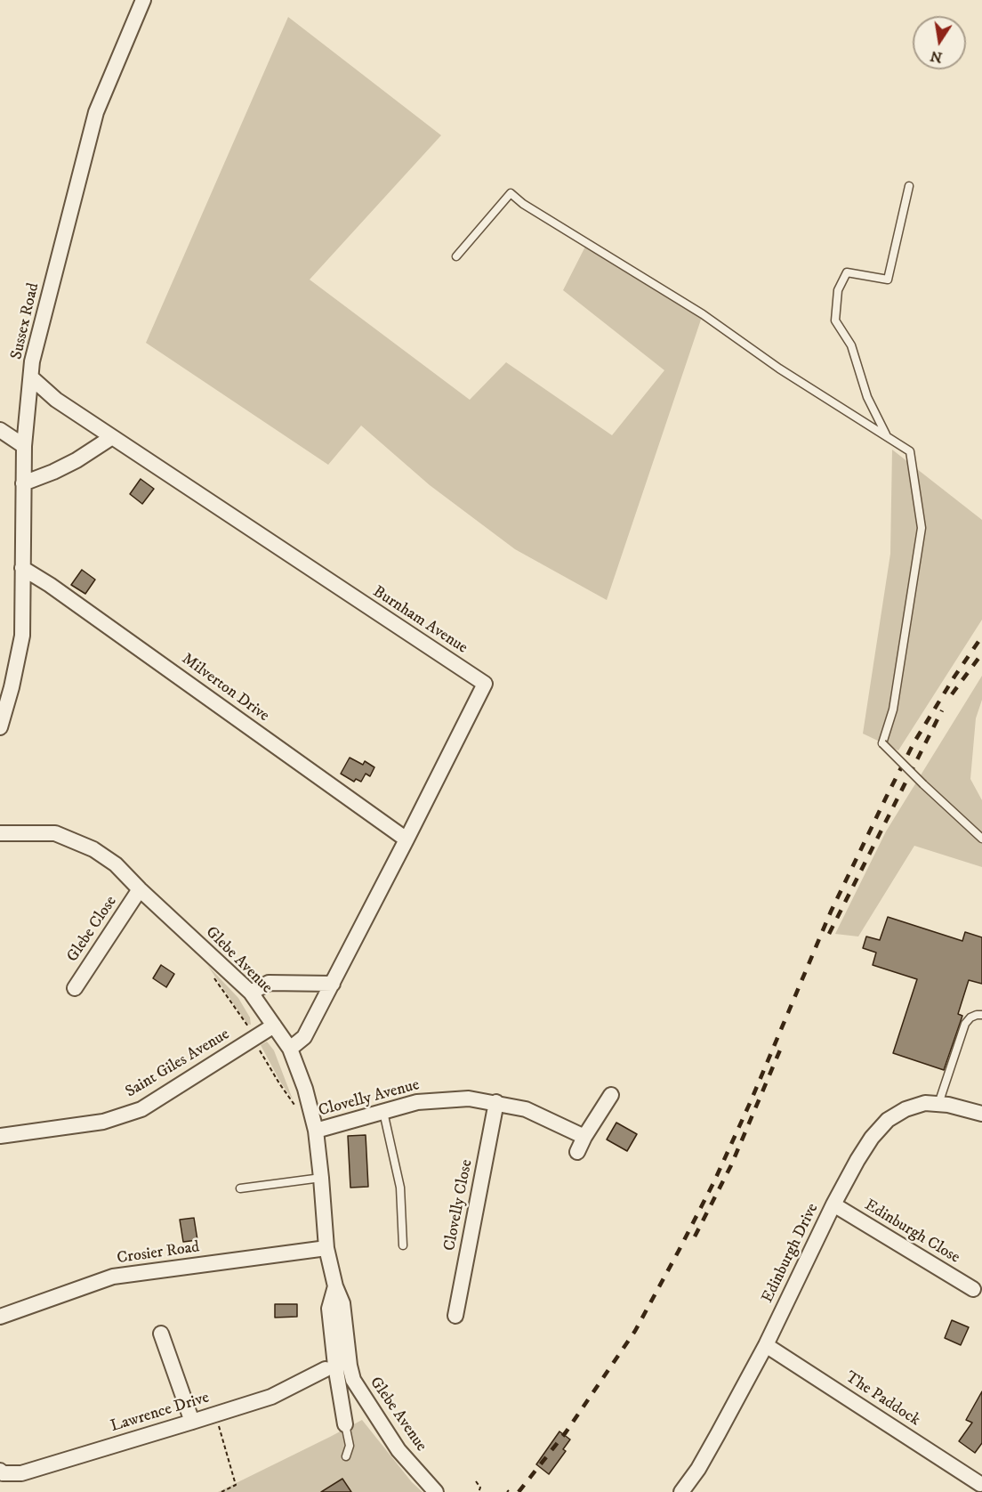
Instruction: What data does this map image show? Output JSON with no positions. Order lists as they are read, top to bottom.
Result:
{
  "streets": {
    "street": [
      "Sussex Road",
      "Burnham Avenue",
      "Milverton Drive",
      "Glebe Close",
      "Glebe Avenue",
      "Saint Giles Avenue",
      "Clovelly Avenue",
      "Clovelly Close",
      "Edinburgh Close",
      "Crosier Road",
      "Edinburgh Drive",
      "The Paddock",
      "Lawrence Drive"
    ]
  },
  "crossings": [
    ["Sussex Road", "Burnham Avenue"],
    ["Sussex Road", "Milverton Drive"],
    ["Burnham Avenue", "Milverton Drive"],
    ["Burnham Avenue", "Glebe Avenue"],
    ["Glebe Close", "Glebe Avenue"],
    ["Glebe Avenue", "Saint Giles Avenue"],
    ["Glebe Avenue", "Clovelly Avenue"],
    ["Glebe Avenue", "Crosier Road"],
    ["Clovelly Avenue", "Clovelly Close"],
    ["Edinburgh Close", "Edinburgh Drive"],
    ["Edinburgh Drive", "The Paddock"]
  ],
  "north": "bottom"
}
